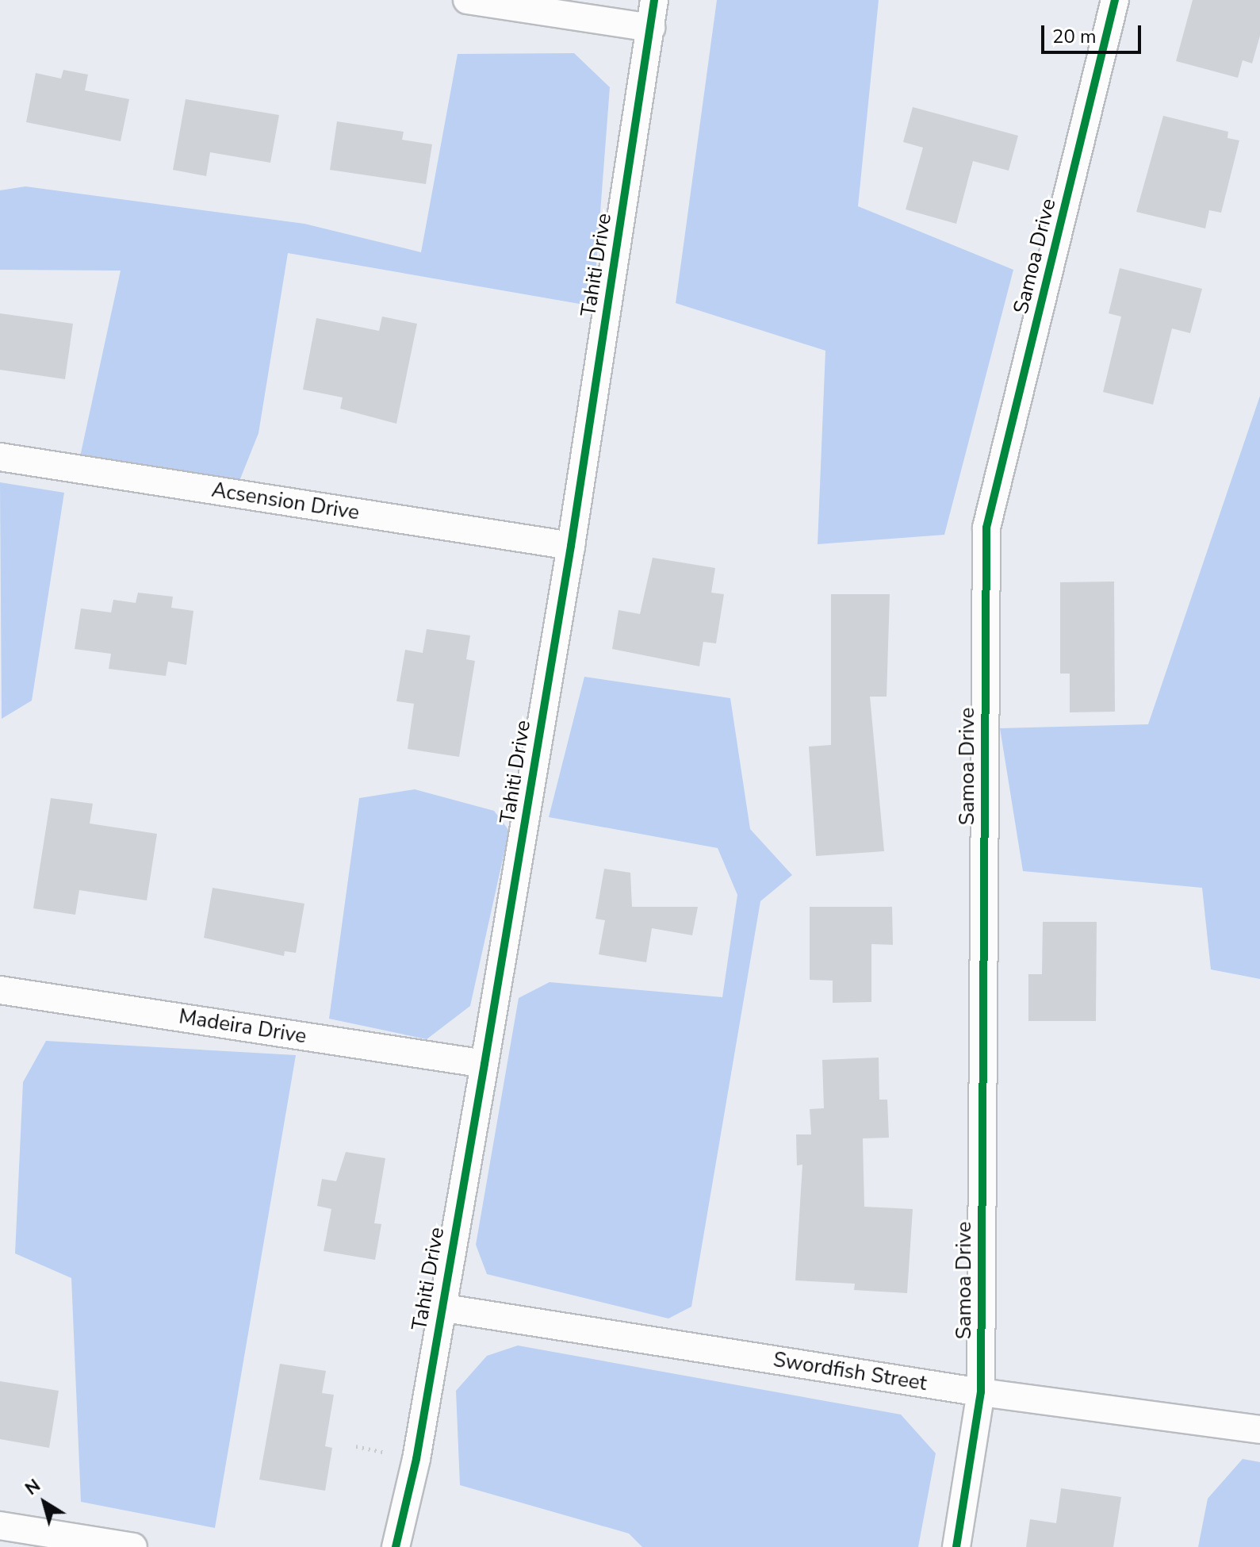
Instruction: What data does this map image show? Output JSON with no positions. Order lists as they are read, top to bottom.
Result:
{
  "streets": {
    "street": [
      "Samoa Drive",
      "Tahiti Drive",
      "Acsension Drive",
      "Madeira Drive",
      "Swordfish Street"
    ]
  },
  "crossings": [
    ["Samoa Drive", "Swordfish Street"],
    ["Tahiti Drive", "Acsension Drive"],
    ["Tahiti Drive", "Madeira Drive"],
    ["Tahiti Drive", "Swordfish Street"]
  ],
  "scale_bar": "20 m",
  "north": "top left"
}
